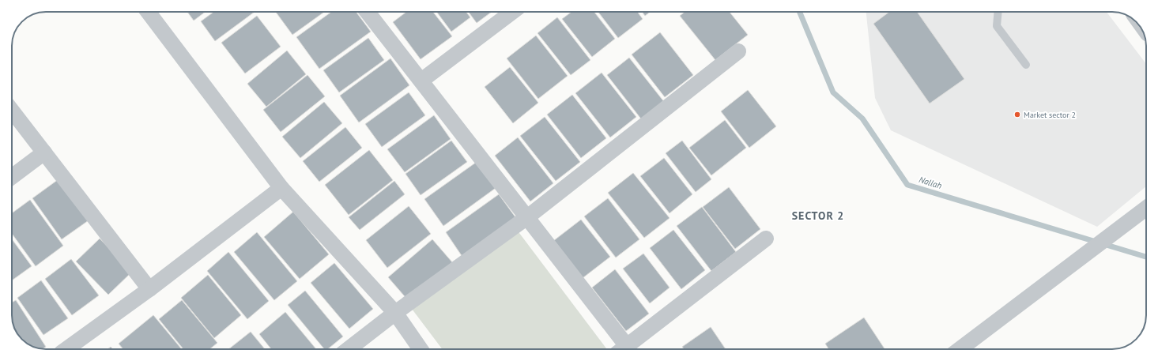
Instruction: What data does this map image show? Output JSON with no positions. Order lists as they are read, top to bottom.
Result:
{
  "districts": ["SECTOR 2"],
  "water": ["Nallah"],
  "places": ["Market sector 2"]
}
